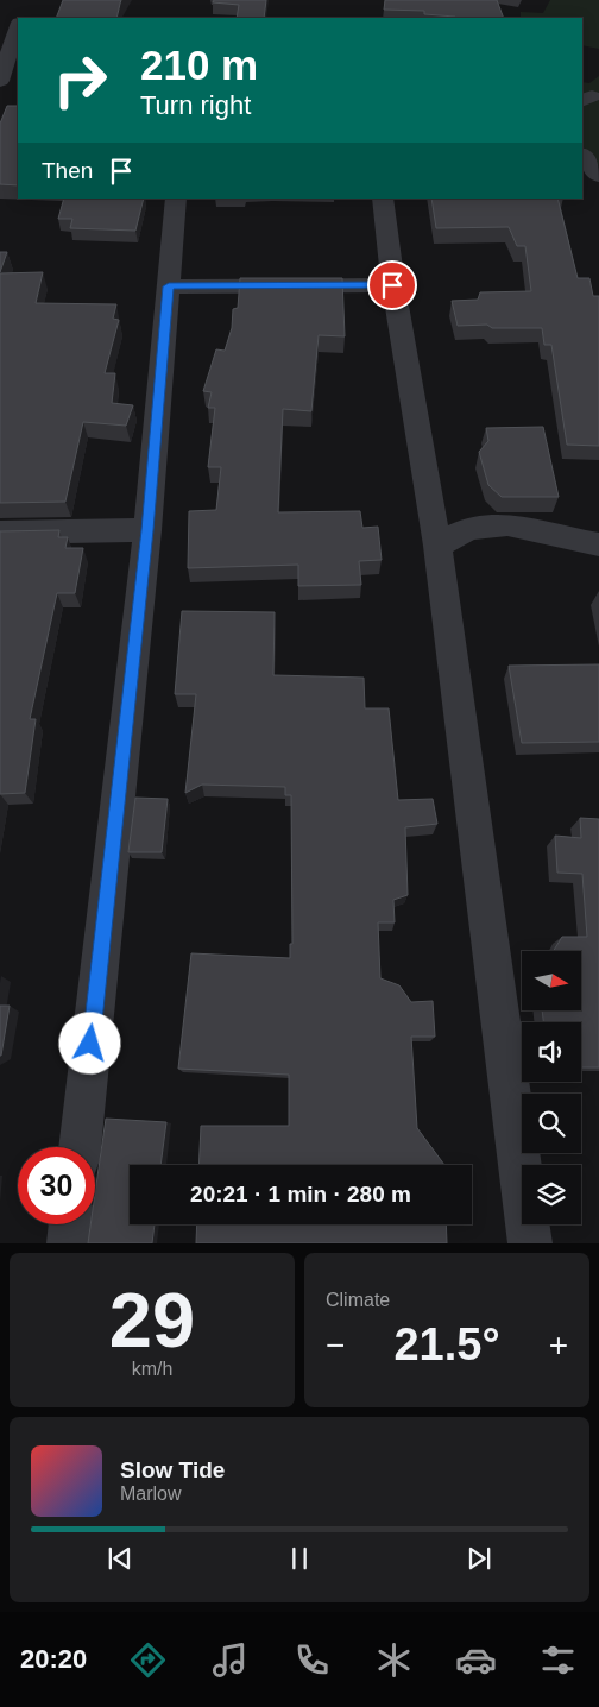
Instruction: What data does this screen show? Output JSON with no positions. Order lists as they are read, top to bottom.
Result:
{
  "north": "right",
  "page": {
    "turn": ["210 m", "Turn right"],
    "then": "Then",
    "limit": "30",
    "trip": "20:21 · 1 min · 280 m",
    "tile": [
      ["29", "km/h"],
      "Climate"
    ],
    "heat": ["−", "21.5°", "+"],
    "song": ["Slow Tide", "Marlow"],
    "tabs": "20:20"
  }
}
